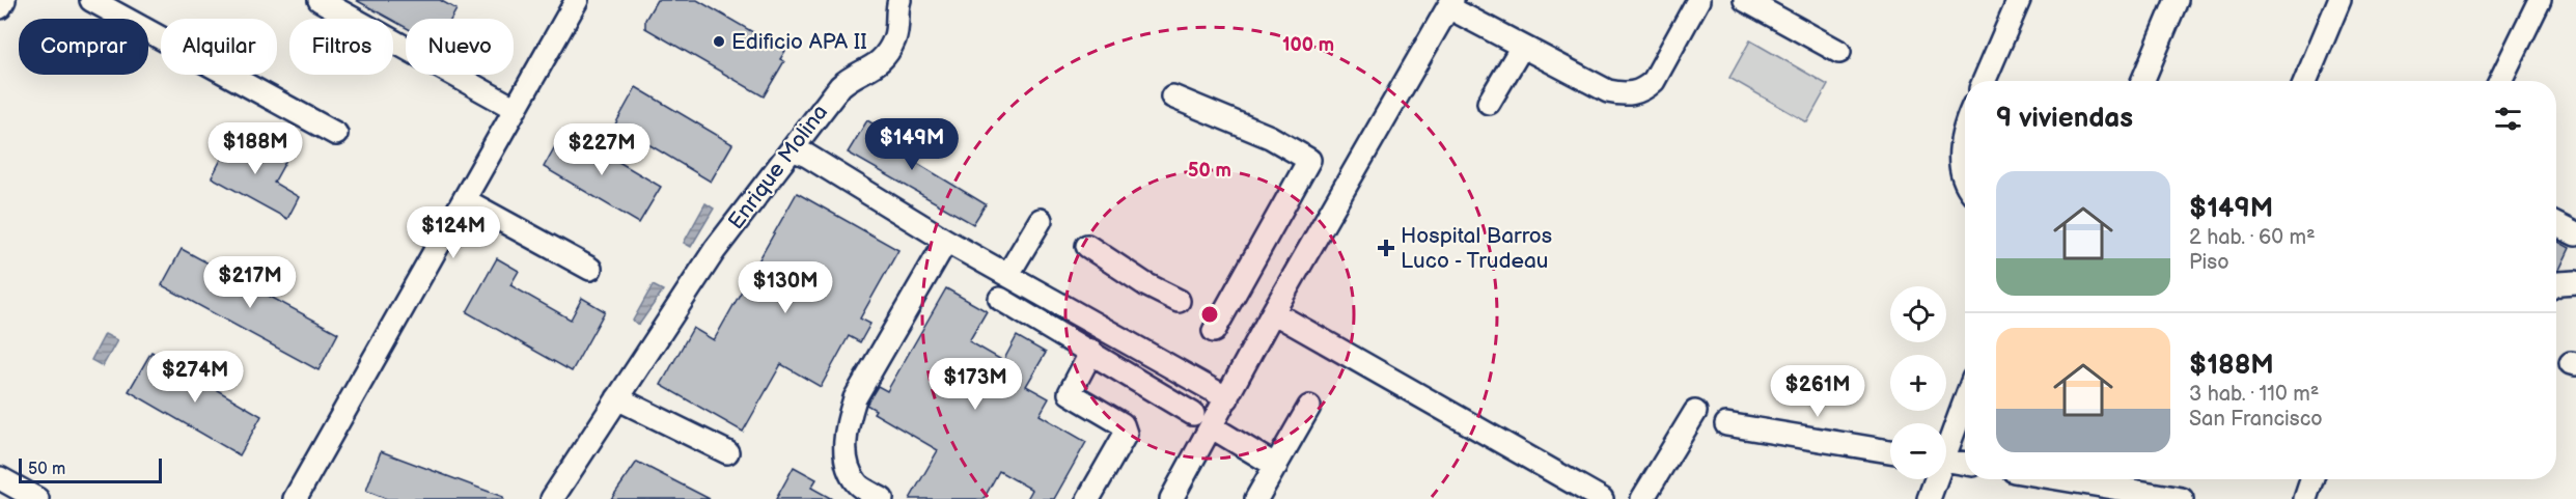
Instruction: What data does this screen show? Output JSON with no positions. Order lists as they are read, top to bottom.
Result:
{
  "streets": {
    "street": ["Enrique Molina"]
  },
  "places": {
    "other": ["Edificio APA II"],
    "health": ["Hospital Barros Luco - Trudeau"]
  },
  "scale_bar": "50 m",
  "page": {
    "chip": [
      "Comprar",
      "Alquilar",
      "Filtros",
      "Nuevo"
    ],
    "heading": "9 viviendas",
    "price": [
      "$149M",
      "$188M",
      "$227M",
      "$124M",
      "$217M",
      "$130M",
      "$274M",
      "$173M",
      "$261M"
    ],
    "list": [
      {
        "name": "$149M",
        "note": "2 hab. · 60 m² · Piso"
      },
      {
        "name": "$188M",
        "note": "3 hab. · 110 m² · San Francisco"
      }
    ],
    "map_buttons": ["+", "−"],
    "scale": "50 m"
  },
  "rings": ["100 m", "50 m"]
}
